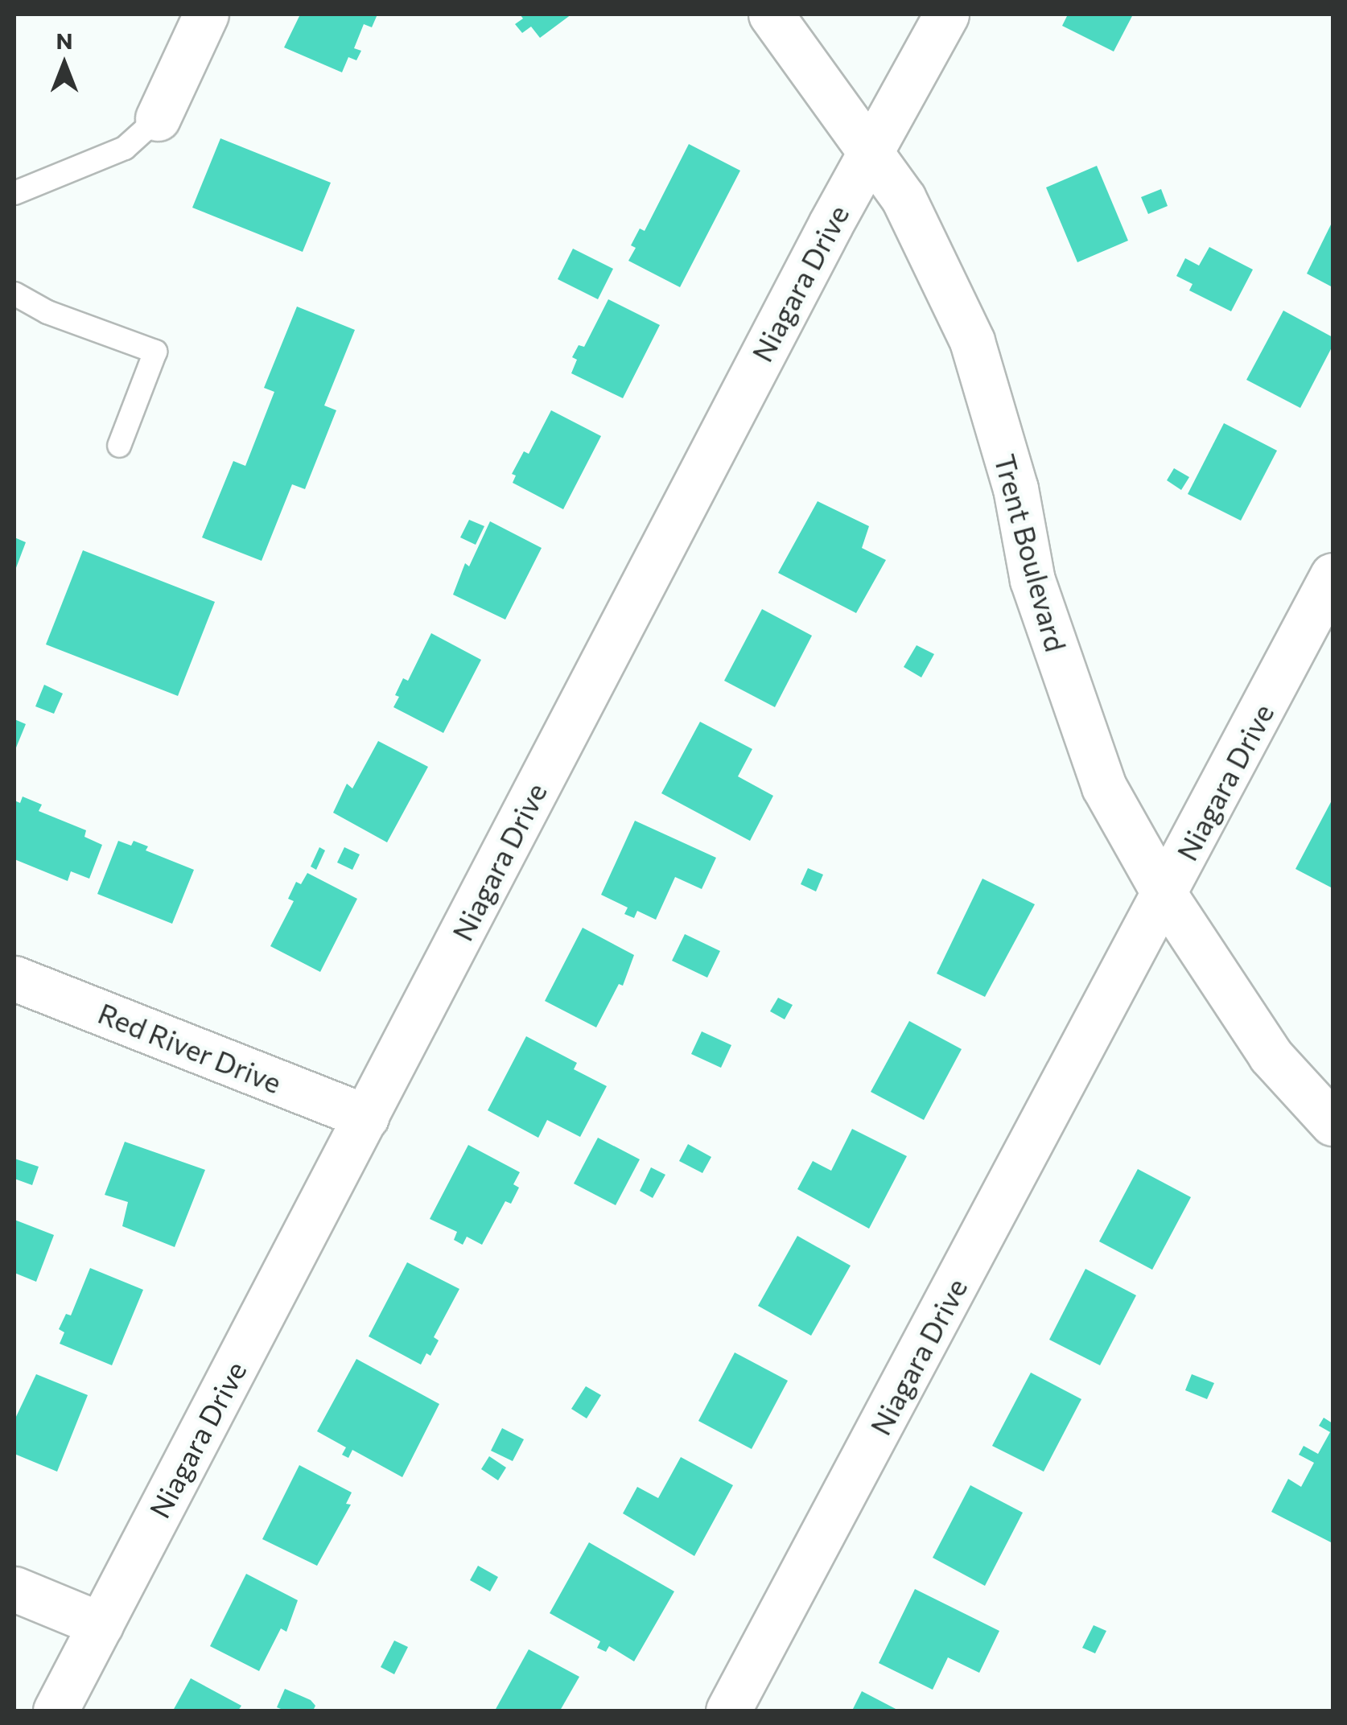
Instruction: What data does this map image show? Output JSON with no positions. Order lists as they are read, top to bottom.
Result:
{
  "streets": {
    "street": ["Niagara Drive", "Trent Boulevard", "Red River Drive"]
  },
  "crossings": [
    ["Niagara Drive", "Trent Boulevard"],
    ["Niagara Drive", "Red River Drive"]
  ],
  "north": "top"
}
